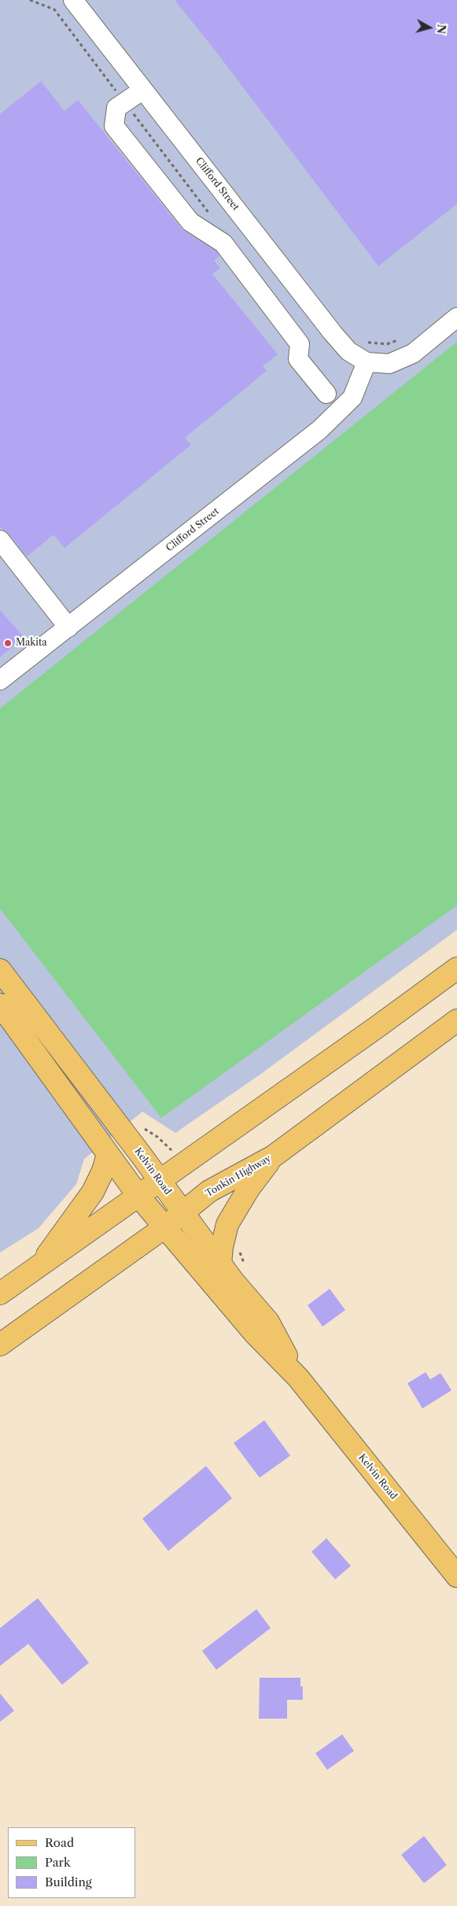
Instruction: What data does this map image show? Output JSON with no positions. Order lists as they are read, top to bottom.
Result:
{
  "streets": {
    "main road": ["Kelvin Road", "Tonkin Highway"],
    "street": ["Clifford Street"]
  },
  "crossings": [
    ["Kelvin Road", "Tonkin Highway"]
  ],
  "places": ["Makita"],
  "legend": ["Road", "Park", "Building"],
  "north": "right"
}
